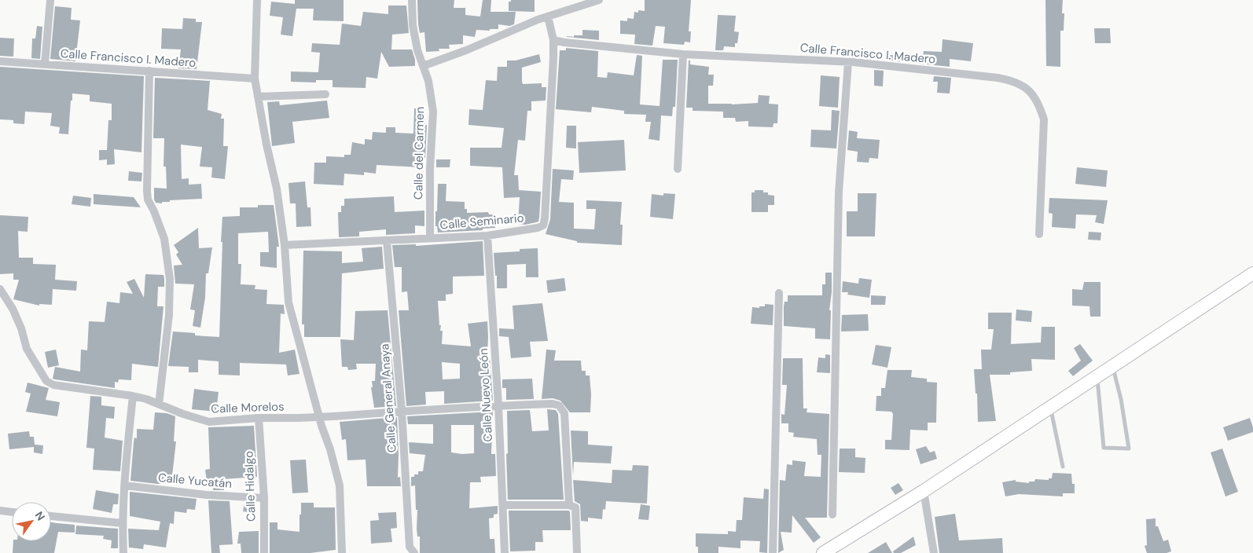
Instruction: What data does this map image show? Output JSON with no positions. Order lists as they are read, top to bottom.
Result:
{
  "streets": {
    "street": [
      "Calle Francisco I. Madero",
      "Calle del Carmen",
      "Calle Seminario",
      "Calle Nuevo León",
      "Calle General Anaya",
      "Calle Morelos",
      "Calle Yucatán",
      "Calle Hidalgo"
    ]
  },
  "crossings": [
    ["Calle Francisco I. Madero", "Calle Seminario"],
    ["Calle del Carmen", "Calle Seminario"],
    ["Calle Seminario", "Calle Nuevo León"],
    ["Calle Seminario", "Calle General Anaya"],
    ["Calle Nuevo León", "Calle Morelos"],
    ["Calle General Anaya", "Calle Morelos"],
    ["Calle Morelos", "Calle Hidalgo"],
    ["Calle Yucatán", "Calle Hidalgo"]
  ],
  "north": "top right"
}
